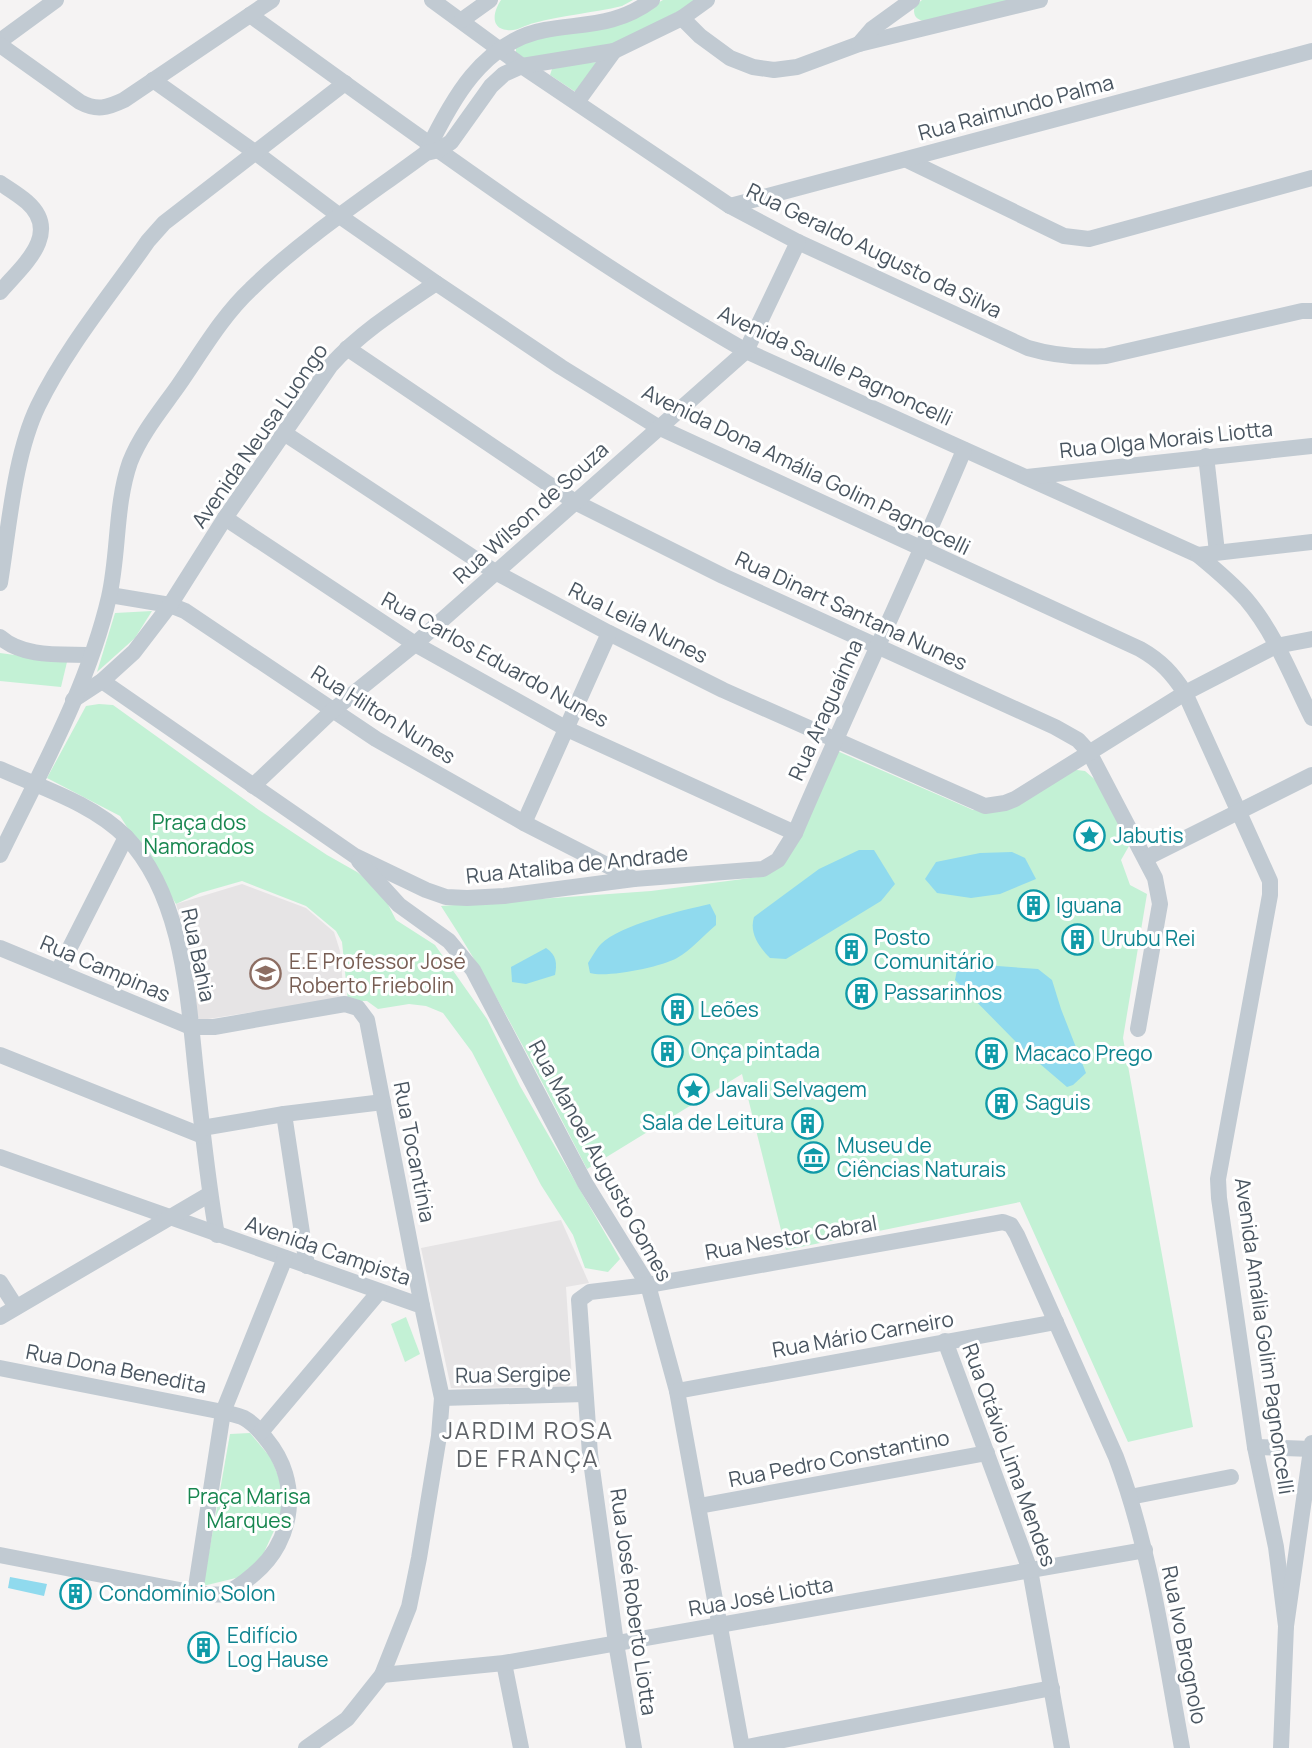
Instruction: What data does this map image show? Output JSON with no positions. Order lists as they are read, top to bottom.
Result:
{
  "streets": {
    "street": [
      "Rua Raimundo Palma",
      "Rua Geraldo Augusto da Silva",
      "Avenida Saulle Pagnoncelli",
      "Avenida Neusa Luongo",
      "Rua Olga Morais Liotta",
      "Avenida Dona Amália Golim Pagnocelli",
      "Rua Wilson de Souza",
      "Rua Dinart Santana Nunes",
      "Rua Leila Nunes",
      "Rua Carlos Eduardo Nunes",
      "Rua Araguaínha",
      "Rua Hilton Nunes",
      "Rua Ataliba de Andrade",
      "Rua Bahia",
      "Rua Campinas",
      "Rua Tocantínia",
      "Rua Manoel Augusto Gomes",
      "Rua Nestor Cabral",
      "Avenida Campista",
      "Rua Mário Carneiro",
      "Avenida Amália Golim Pagnoncelli",
      "Rua Dona Benedita",
      "Rua Sergipe",
      "Rua Otávio Lima Mendes",
      "Rua Pedro Constantino",
      "Rua José Liotta",
      "Rua José Roberto Liotta",
      "Rua Ivo Brognolo"
    ]
  },
  "crossings": [
    ["Rua Raimundo Palma", "Rua Geraldo Augusto da Silva"],
    ["Rua Geraldo Augusto da Silva", "Rua Wilson de Souza"],
    ["Avenida Saulle Pagnoncelli", "Rua Olga Morais Liotta"],
    ["Avenida Saulle Pagnoncelli", "Rua Wilson de Souza"],
    ["Avenida Saulle Pagnoncelli", "Rua Araguaínha"],
    ["Avenida Neusa Luongo", "Avenida Dona Amália Golim Pagnocelli"],
    ["Avenida Neusa Luongo", "Rua Dinart Santana Nunes"],
    ["Avenida Neusa Luongo", "Rua Leila Nunes"],
    ["Avenida Neusa Luongo", "Rua Carlos Eduardo Nunes"],
    ["Avenida Neusa Luongo", "Rua Hilton Nunes"],
    ["Avenida Dona Amália Golim Pagnocelli", "Rua Wilson de Souza"],
    ["Avenida Dona Amália Golim Pagnocelli", "Rua Araguaínha"],
    ["Avenida Dona Amália Golim Pagnocelli", "Avenida Amália Golim Pagnoncelli"],
    ["Rua Wilson de Souza", "Rua Dinart Santana Nunes"],
    ["Rua Wilson de Souza", "Rua Leila Nunes"],
    ["Rua Wilson de Souza", "Rua Carlos Eduardo Nunes"],
    ["Rua Wilson de Souza", "Rua Hilton Nunes"],
    ["Rua Dinart Santana Nunes", "Rua Leila Nunes"],
    ["Rua Dinart Santana Nunes", "Rua Araguaínha"],
    ["Rua Leila Nunes", "Rua Araguaínha"],
    ["Rua Carlos Eduardo Nunes", "Rua Araguaínha"],
    ["Rua Carlos Eduardo Nunes", "Rua Ataliba de Andrade"],
    ["Rua Araguaínha", "Rua Ataliba de Andrade"],
    ["Rua Hilton Nunes", "Rua Ataliba de Andrade"],
    ["Rua Ataliba de Andrade", "Rua Manoel Augusto Gomes"],
    ["Rua Bahia", "Rua Campinas"],
    ["Rua Bahia", "Avenida Campista"],
    ["Rua Campinas", "Rua Tocantínia"],
    ["Rua Tocantínia", "Avenida Campista"],
    ["Rua Manoel Augusto Gomes", "Rua Nestor Cabral"],
    ["Rua Manoel Augusto Gomes", "Rua Mário Carneiro"],
    ["Rua Manoel Augusto Gomes", "Rua Pedro Constantino"],
    ["Rua Manoel Augusto Gomes", "Rua José Liotta"],
    ["Rua Nestor Cabral", "Rua José Roberto Liotta"],
    ["Rua Nestor Cabral", "Rua Ivo Brognolo"],
    ["Avenida Campista", "Rua Sergipe"],
    ["Avenida Campista", "Rua José Liotta"],
    ["Rua Mário Carneiro", "Rua Otávio Lima Mendes"],
    ["Rua Mário Carneiro", "Rua Ivo Brognolo"],
    ["Rua Sergipe", "Rua José Roberto Liotta"],
    ["Rua Otávio Lima Mendes", "Rua Pedro Constantino"],
    ["Rua Otávio Lima Mendes", "Rua José Liotta"],
    ["Rua José Liotta", "Rua José Roberto Liotta"],
    ["Rua José Liotta", "Rua Ivo Brognolo"]
  ],
  "districts": ["JARDIM ROSA DE FRANÇA"],
  "parks": ["Praça dos Namorados", "Praça Marisa Marques"],
  "places": {
    "place": ["Jabutis", "Javali Selvagem"],
    "building": [
      "Iguana",
      "Urubu Rei",
      "Posto Comunitário",
      "Passarinhos",
      "Leões",
      "Onça pintada",
      "Macaco Prego",
      "Saguis",
      "Sala de Leitura",
      "Condomínio Solon",
      "Edifício Log Hause"
    ],
    "school or university": ["E.E Professor José Roberto Friebolin"],
    "museum": ["Museu de Ciências Naturais"]
  }
}
